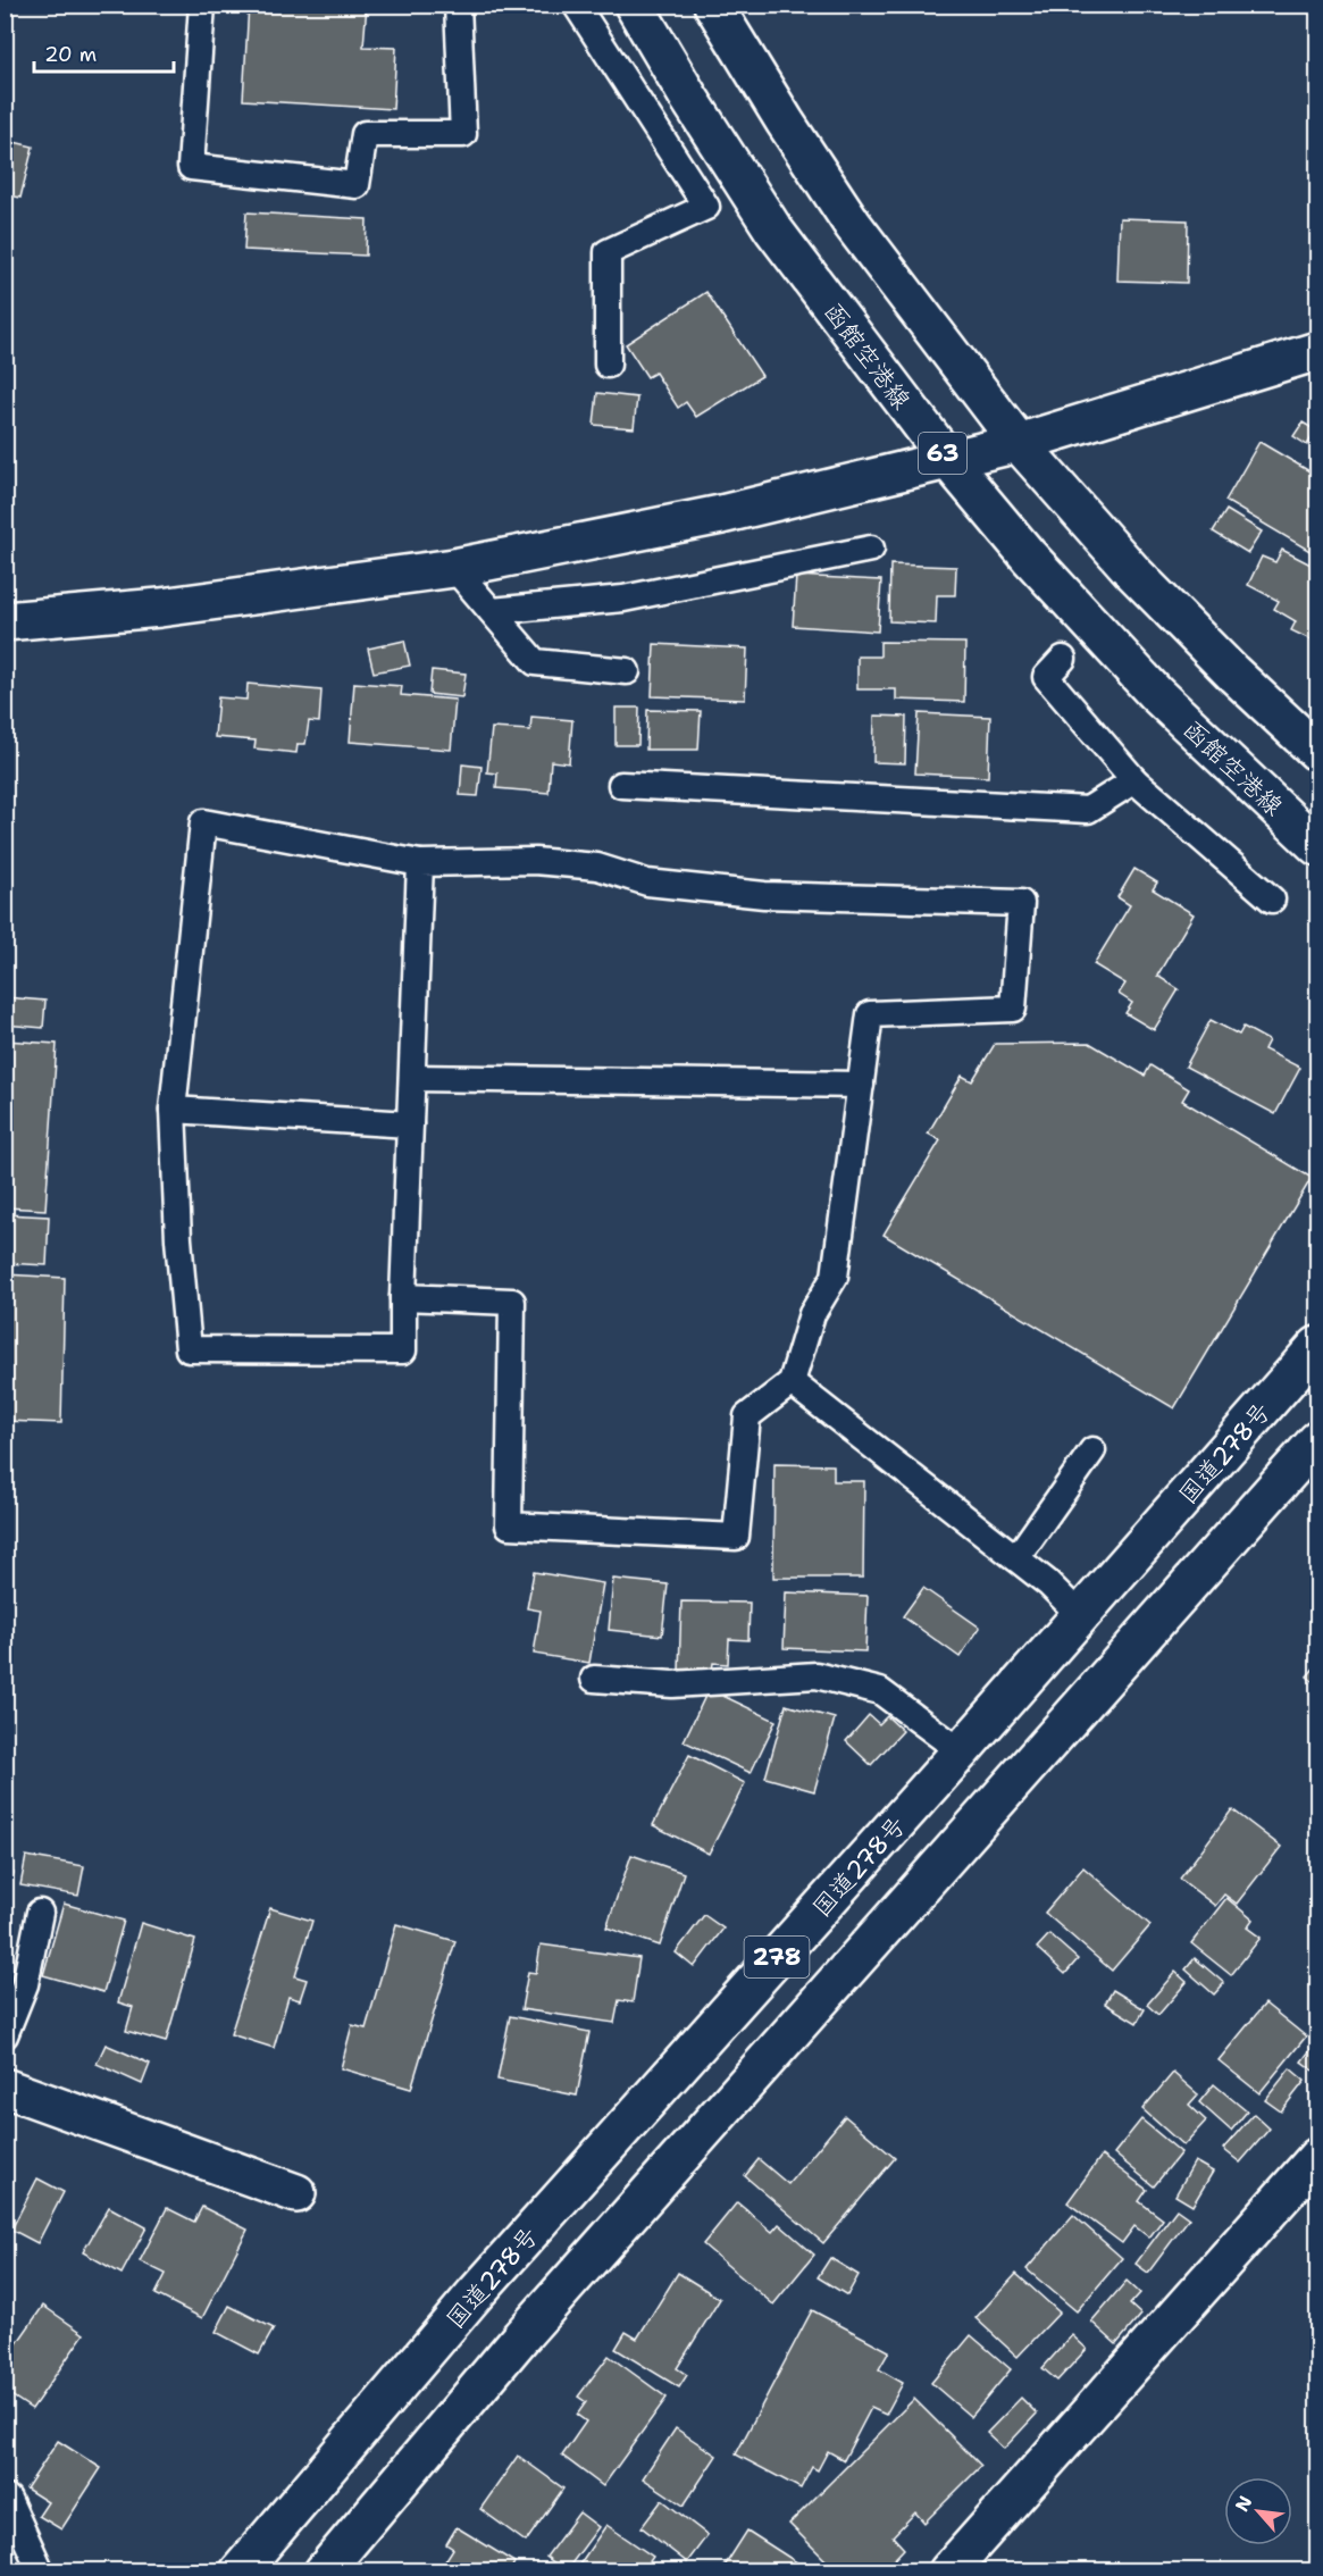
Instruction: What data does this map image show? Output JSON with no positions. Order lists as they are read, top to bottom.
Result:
{
  "streets": {
    "main road": [
      "函館空港線",
      "63",
      "国道278号",
      "278"
    ]
  },
  "scale_bar": "20 m",
  "north": "top left"
}
